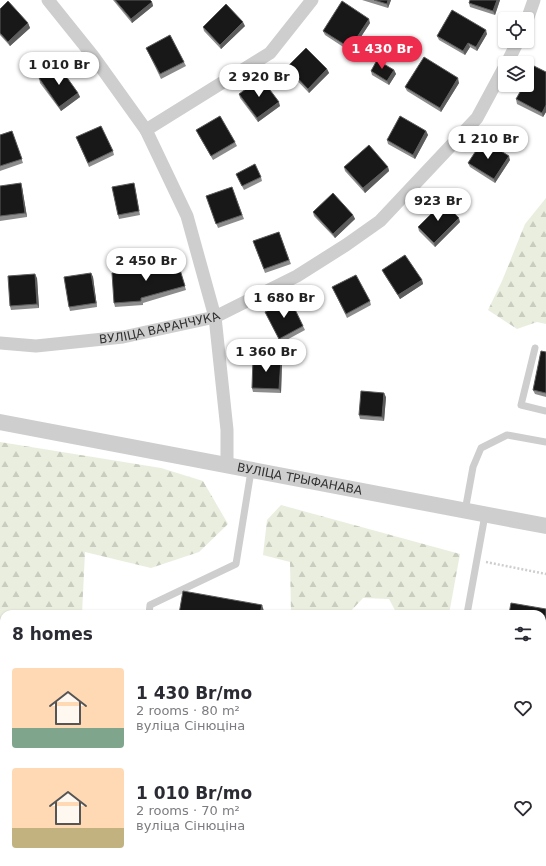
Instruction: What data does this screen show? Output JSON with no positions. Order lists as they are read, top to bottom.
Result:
{
  "streets": {
    "street": ["ВУЛІЦА ВАРАНЧУКА", "ВУЛІЦА ТРЫФАНАВА"]
  },
  "page": {
    "price": [
      "1 430 Br",
      "1 010 Br",
      "2 920 Br",
      "1 210 Br",
      "923 Br",
      "2 450 Br",
      "1 680 Br",
      "1 360 Br"
    ],
    "heading": "8 homes",
    "list": [
      {
        "name": "1 430 Br/mo",
        "note": "2 rooms · 80 m² · вуліца Сінюціна"
      },
      {
        "name": "1 010 Br/mo",
        "note": "2 rooms · 70 m² · вуліца Сінюціна"
      }
    ]
  }
}
